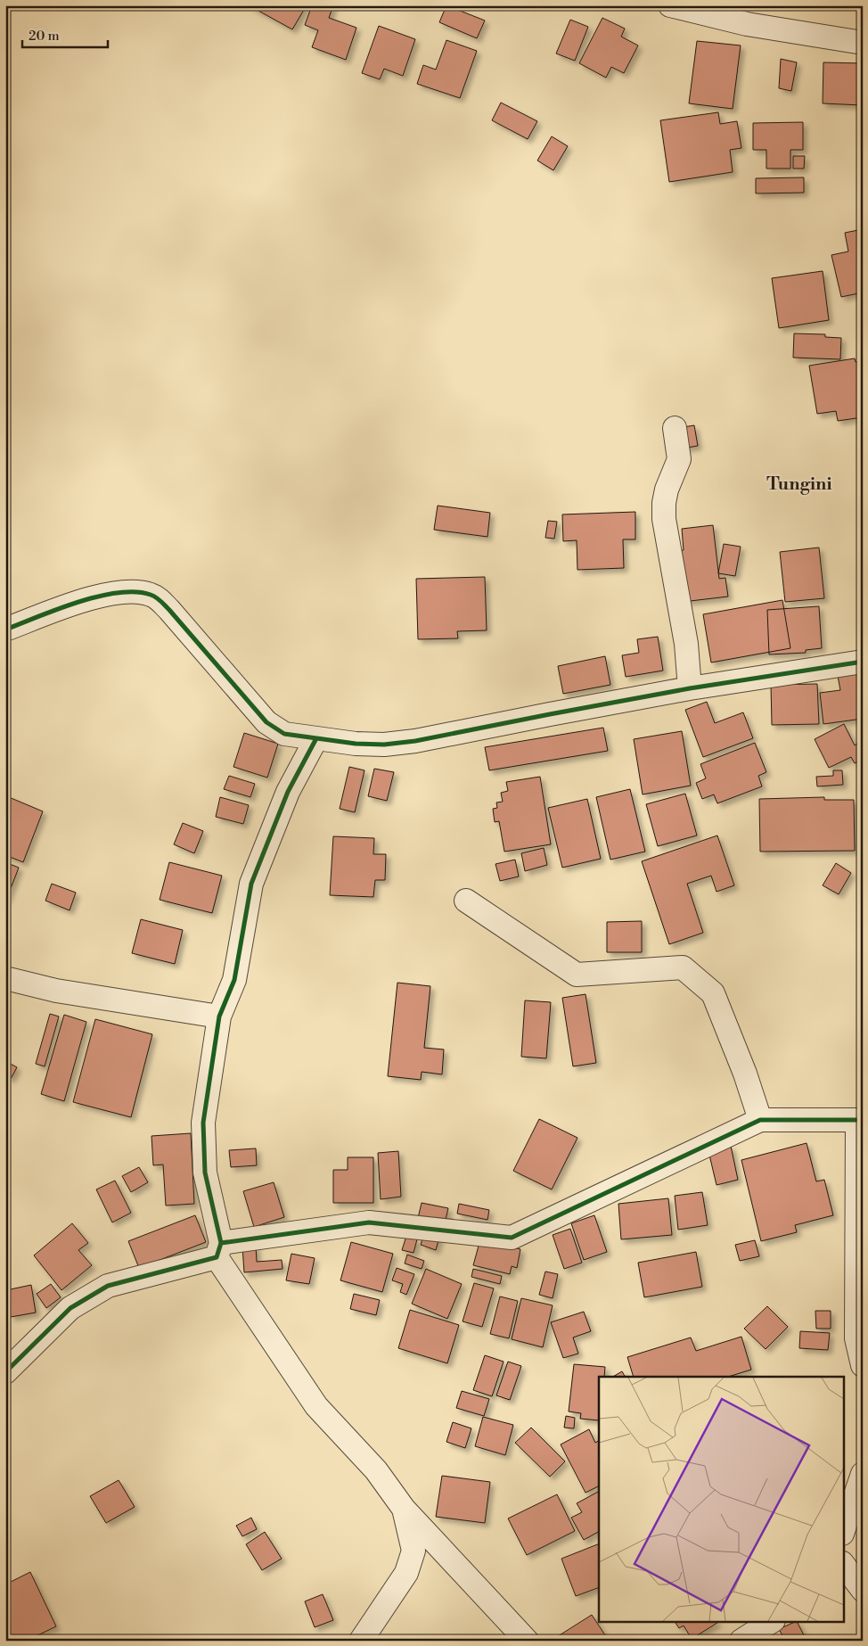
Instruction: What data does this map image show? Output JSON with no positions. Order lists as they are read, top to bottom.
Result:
{
  "districts": ["Tungini"],
  "scale_bar": "20 m"
}
